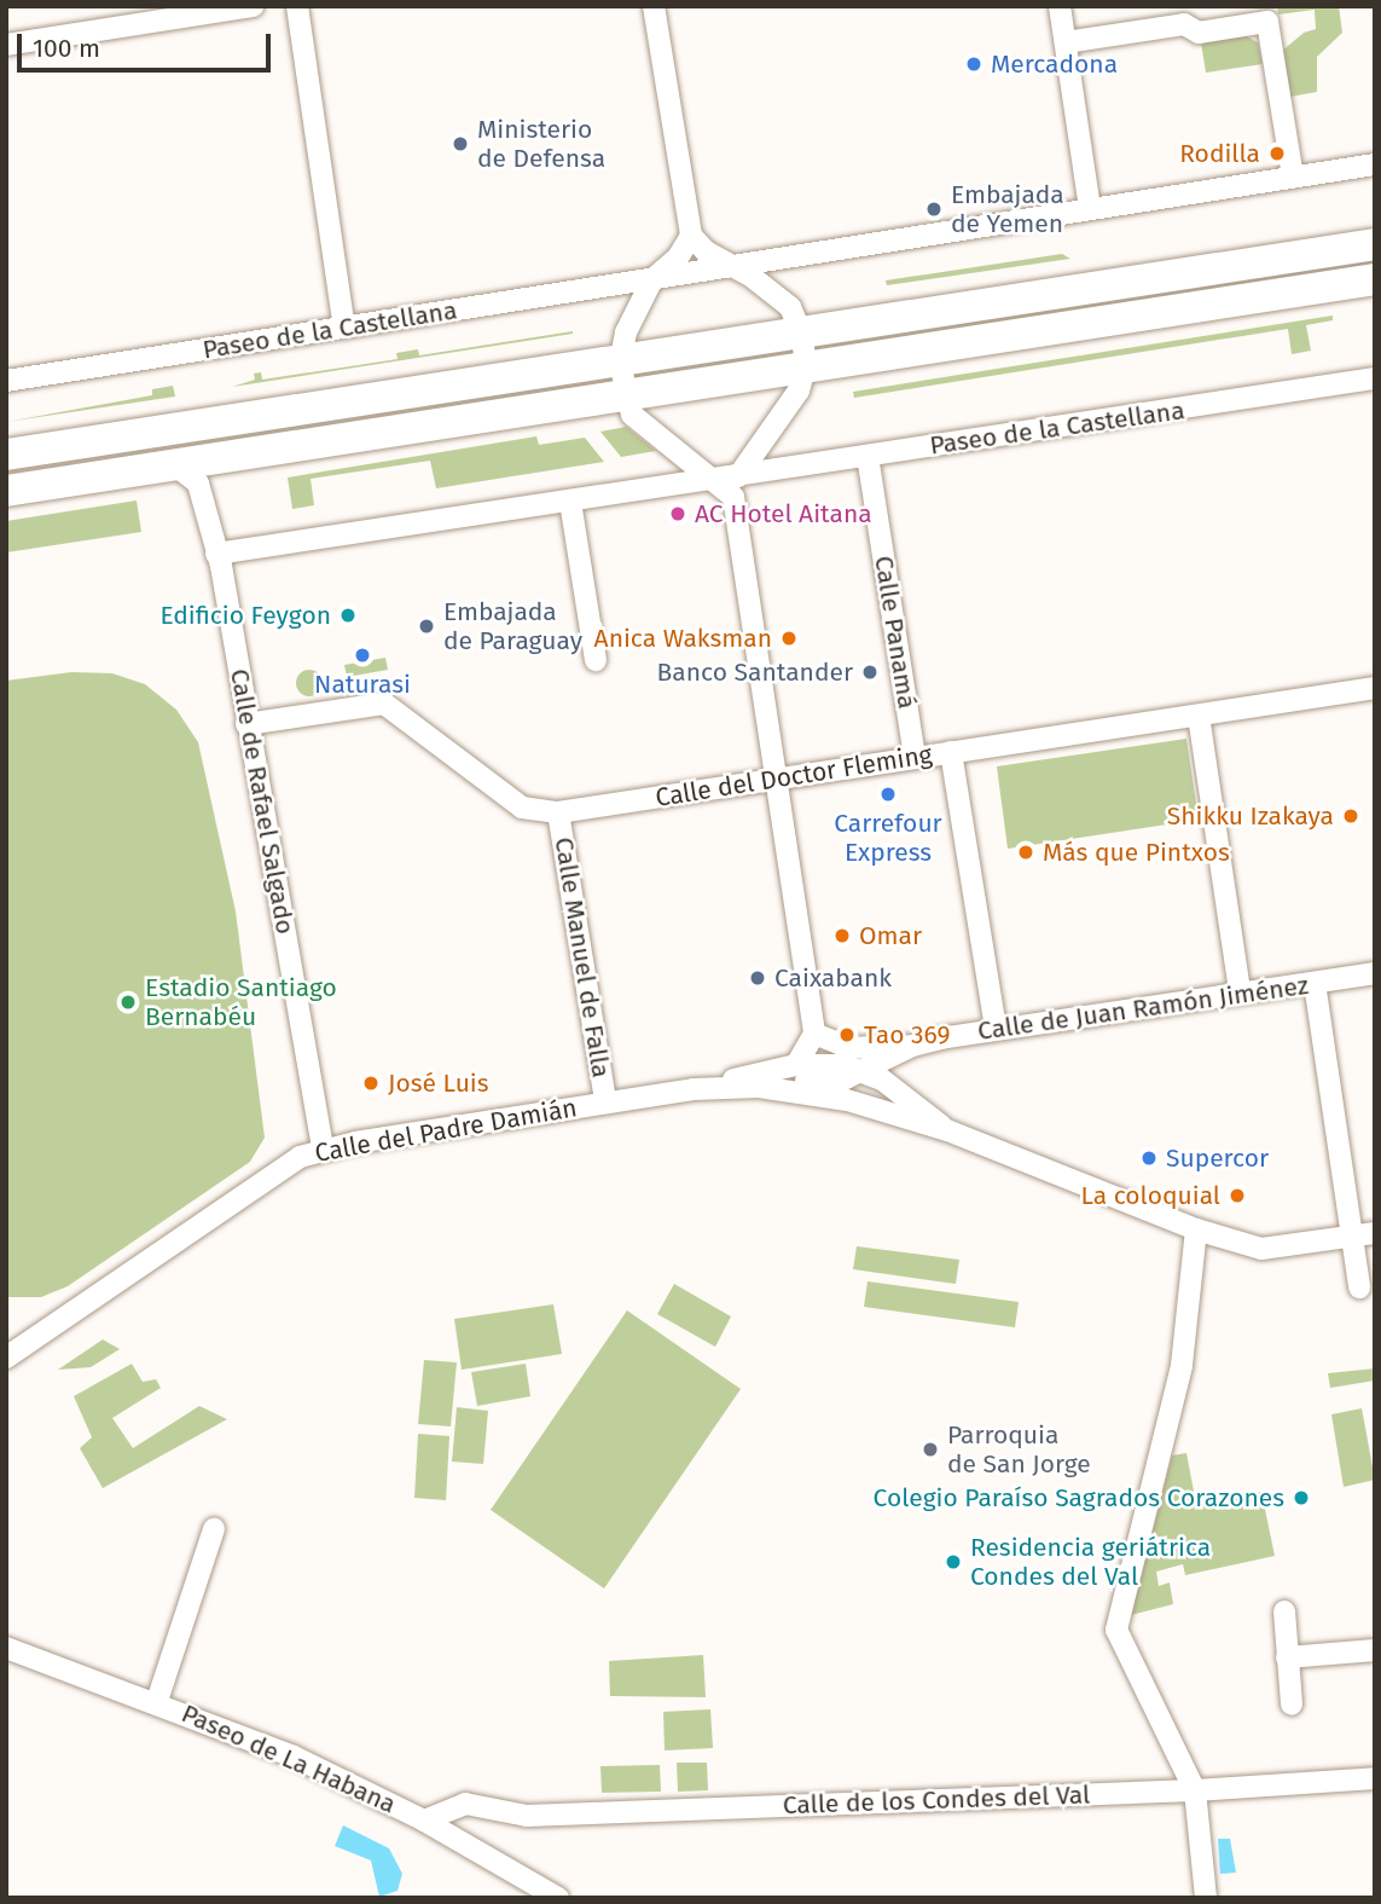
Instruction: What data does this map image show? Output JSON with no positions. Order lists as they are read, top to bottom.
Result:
{
  "streets": {
    "street": [
      "Paseo de la Castellana",
      "Calle Panamá",
      "Calle del Doctor Fleming",
      "Calle de Rafael Salgado",
      "Calle Manuel de Falla",
      "Calle de Juan Ramón Jiménez",
      "Calle del Padre Damián",
      "Paseo de La Habana",
      "Calle de los Condes del Val"
    ]
  },
  "crossings": [
    ["Paseo de la Castellana", "Calle Panamá"],
    ["Paseo de la Castellana", "Calle de Rafael Salgado"],
    ["Calle Panamá", "Calle del Doctor Fleming"],
    ["Calle del Doctor Fleming", "Calle de Rafael Salgado"],
    ["Calle del Doctor Fleming", "Calle Manuel de Falla"],
    ["Calle de Rafael Salgado", "Calle del Padre Damián"],
    ["Calle Manuel de Falla", "Calle del Padre Damián"],
    ["Calle de Juan Ramón Jiménez", "Calle del Padre Damián"],
    ["Paseo de La Habana", "Calle de los Condes del Val"]
  ],
  "places": [
    "Mercadona",
    "Ministerio de Defensa",
    "Rodilla",
    "Embajada de Yemen",
    "AC Hotel Aitana",
    "Edificio Feygon",
    "Embajada de Paraguay",
    "Anica Waksman",
    "Naturasi",
    "Banco Santander",
    "Carrefour Express",
    "Shikku Izakaya",
    "Más que Pintxos",
    "Omar",
    "Caixabank",
    "Estadio Santiago Bernabéu",
    "Tao 369",
    "José Luis",
    "Supercor",
    "La coloquial",
    "Parroquia de San Jorge",
    "Colegio Paraíso Sagrados Corazones",
    "Residencia geriátrica Condes del Val"
  ],
  "scale_bar": "100 m"
}
